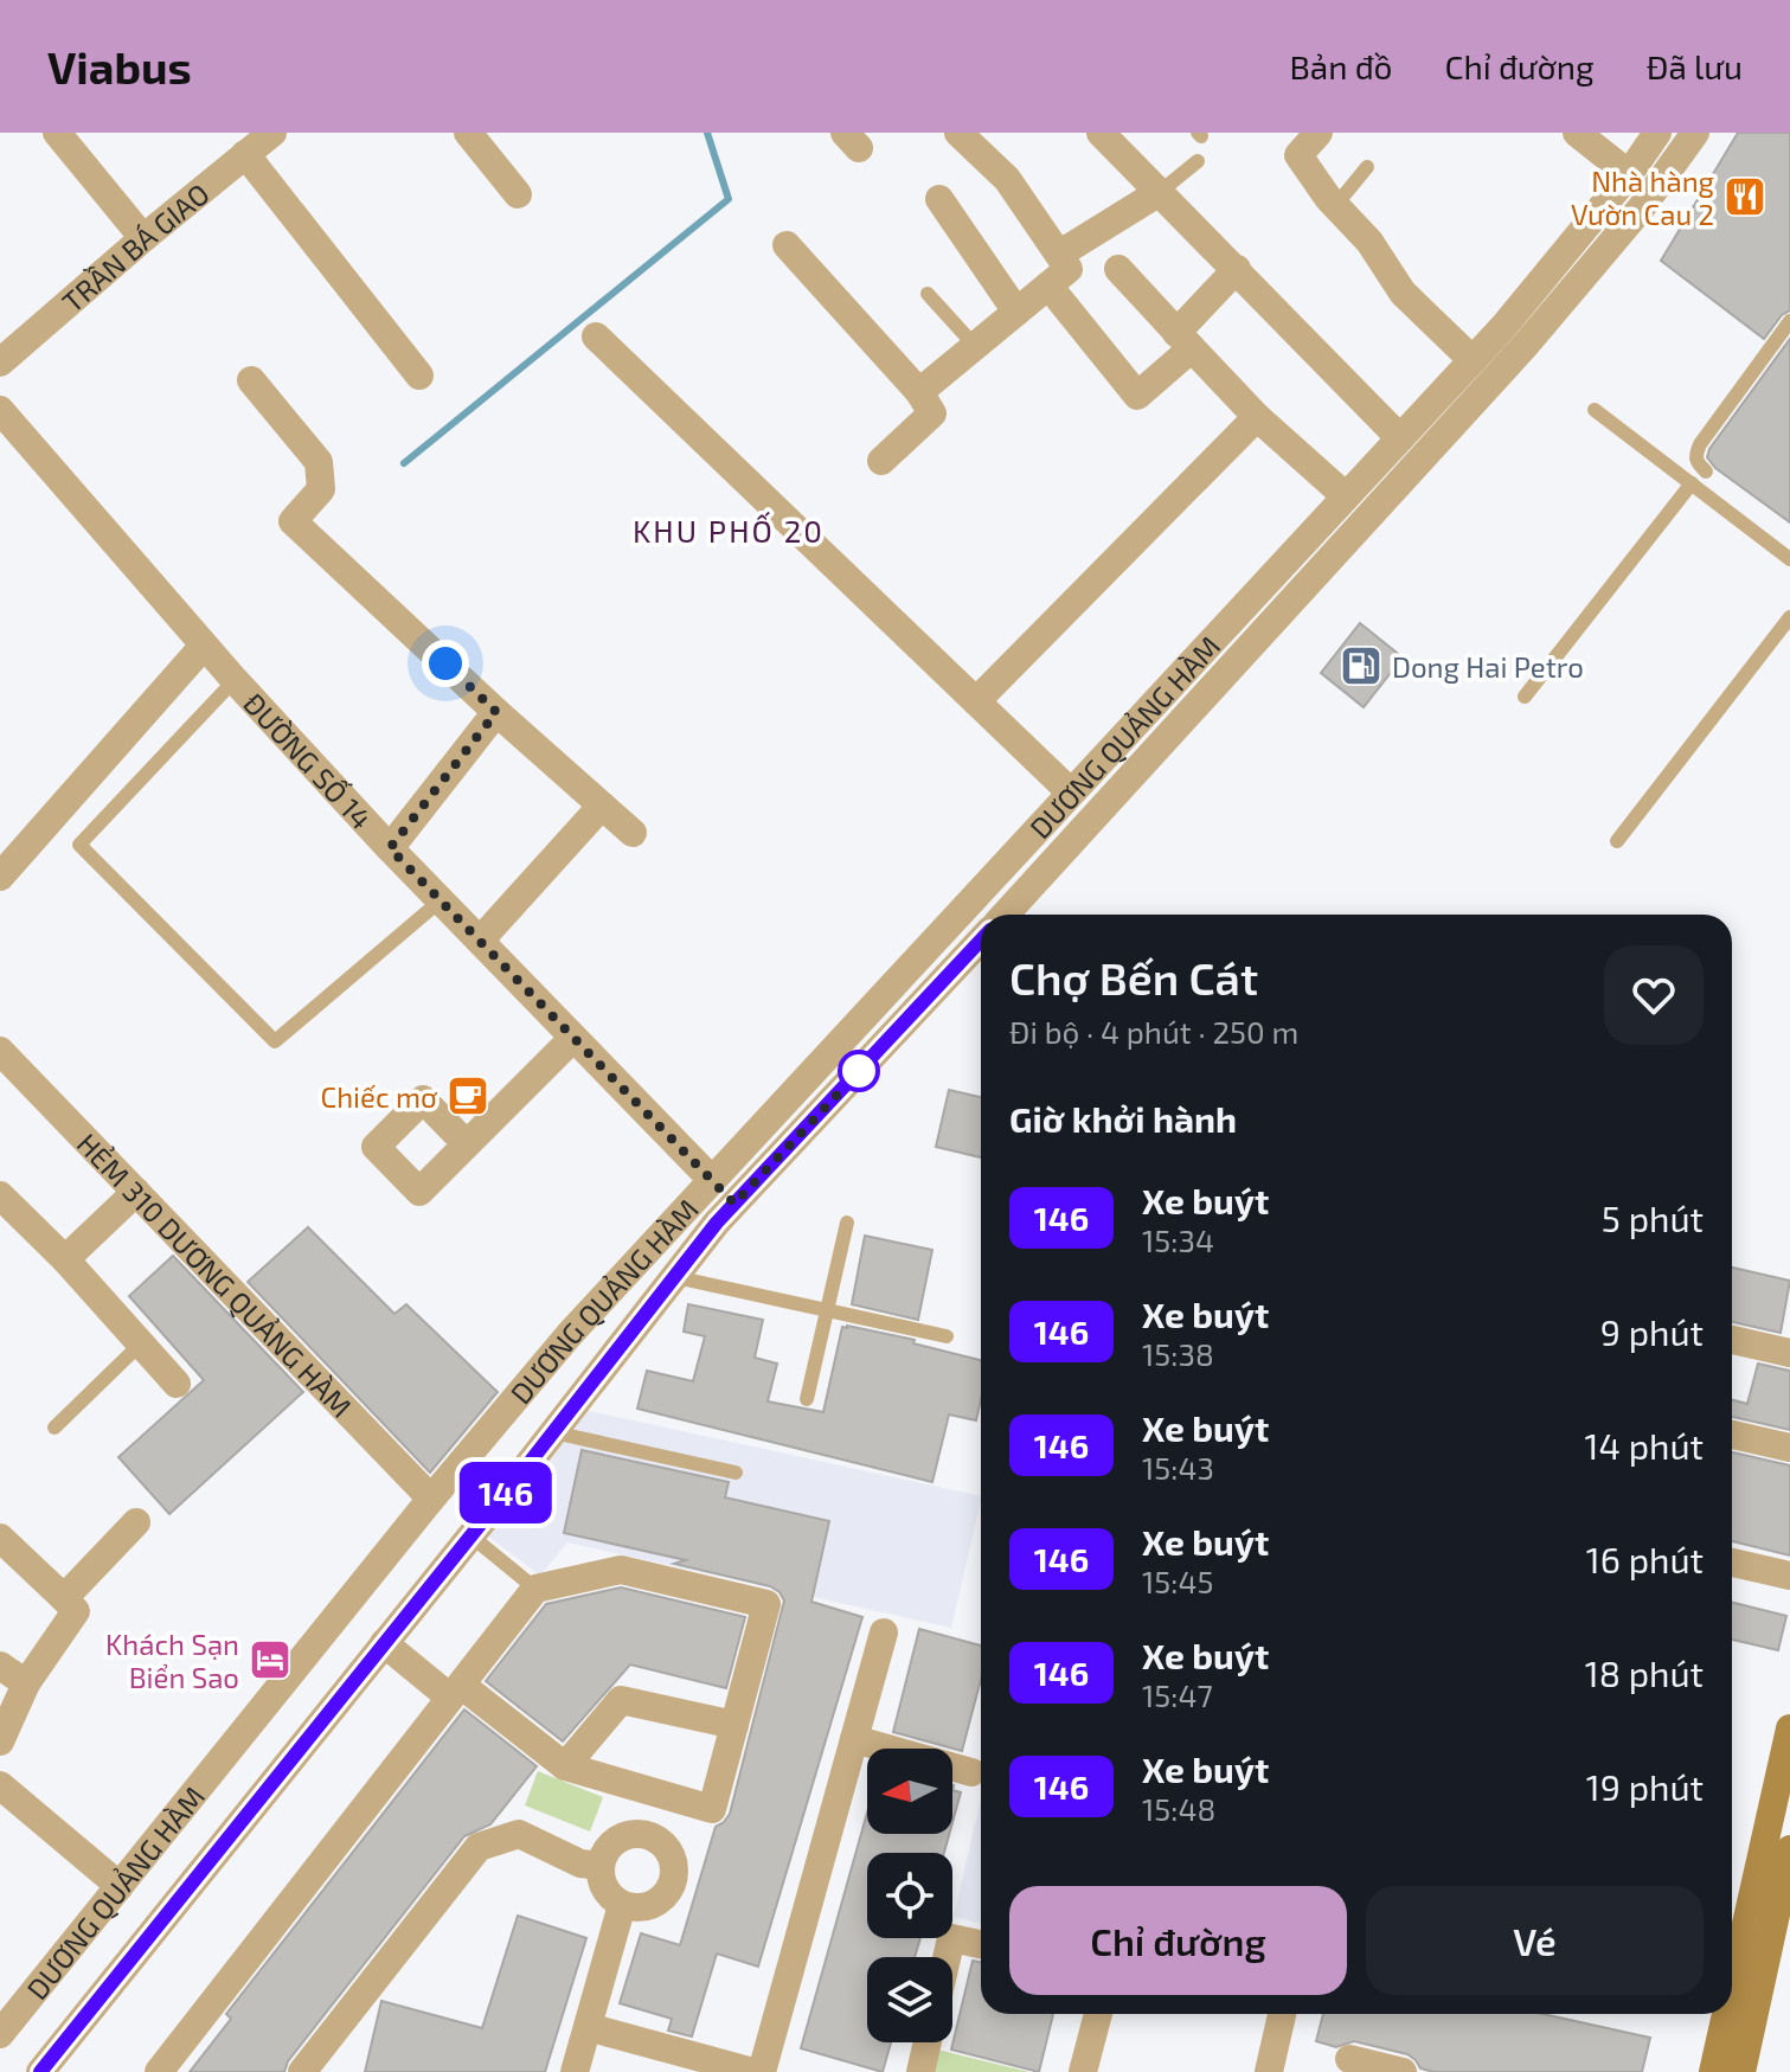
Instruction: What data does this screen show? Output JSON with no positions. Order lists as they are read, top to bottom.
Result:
{
  "streets": {
    "street": [
      "TRẦN BÁ GIAO",
      "DƯƠNG QUẢNG HÀM",
      "ĐƯỜNG SỐ 14",
      "HẺM 310 DƯƠNG QUẢNG HÀM"
    ]
  },
  "crossings": [
    ["DƯƠNG QUẢNG HÀM", "ĐƯỜNG SỐ 14"],
    ["DƯƠNG QUẢNG HÀM", "HẺM 310 DƯƠNG QUẢNG HÀM"]
  ],
  "districts": ["KHU PHỐ 20"],
  "places": {
    "restaurant": ["Nhà hàng Vườn Cau 2"],
    "fuel station": ["Dong Hai Petro"],
    "cafe": ["Chiếc mơ"],
    "hotel": ["Khách Sạn Biển Sao"]
  },
  "lines": ["bus line 146"],
  "north": "left",
  "page": {
    "header": "Viabus",
    "nav": ["Bản đồ", "Chỉ đường", "Đã lưu"],
    "on_map": "146",
    "heading": [
      ["Chợ Bến Cát", "Đi bộ · 4 phút · 250 m"],
      "Giờ khởi hành"
    ],
    "list": [
      {
        "mark": "146",
        "name": "Xe buýt",
        "note": "15:34",
        "value": "5 phút"
      },
      {
        "mark": "146",
        "name": "Xe buýt",
        "note": "15:38",
        "value": "9 phút"
      },
      {
        "mark": "146",
        "name": "Xe buýt",
        "note": "15:43",
        "value": "14 phút"
      },
      {
        "mark": "146",
        "name": "Xe buýt",
        "note": "15:45",
        "value": "16 phút"
      },
      {
        "mark": "146",
        "name": "Xe buýt",
        "note": "15:47",
        "value": "18 phút"
      },
      {
        "mark": "146",
        "name": "Xe buýt",
        "note": "15:48",
        "value": "19 phút"
      }
    ],
    "buttons": ["Chỉ đường", "Vé"]
  }
}
